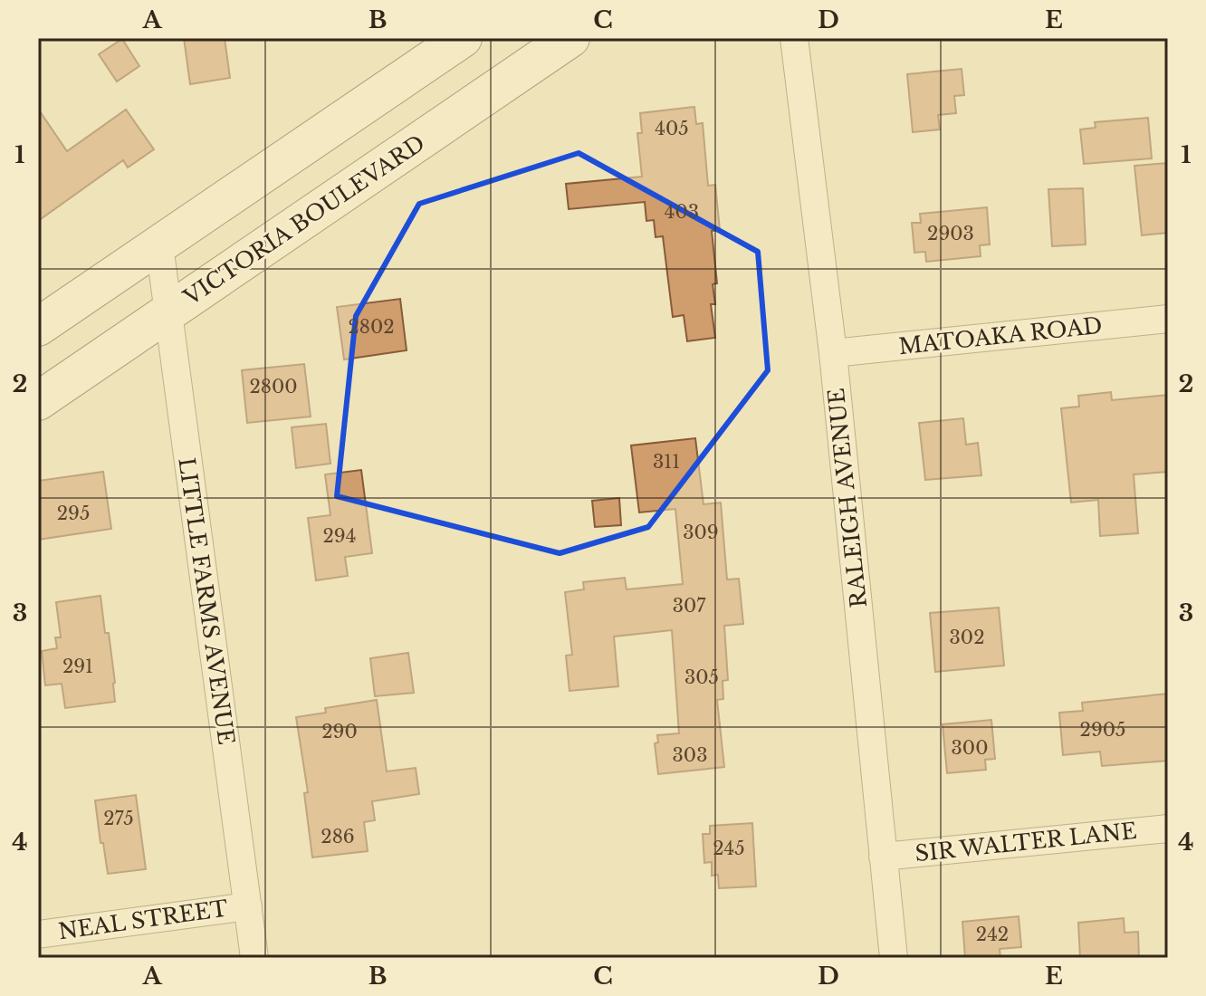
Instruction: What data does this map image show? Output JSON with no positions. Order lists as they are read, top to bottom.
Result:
{
  "streets": {
    "main road": ["VICTORIA BOULEVARD"],
    "street": [
      "MATOAKA ROAD",
      "RALEIGH AVENUE",
      "LITTLE FARMS AVENUE",
      "SIR WALTER LANE",
      "NEAL STREET"
    ]
  },
  "crossings": [
    ["VICTORIA BOULEVARD", "LITTLE FARMS AVENUE"],
    ["MATOAKA ROAD", "RALEIGH AVENUE"],
    ["RALEIGH AVENUE", "SIR WALTER LANE"],
    ["LITTLE FARMS AVENUE", "NEAL STREET"]
  ],
  "house_numbers": [
    "405",
    "403",
    "2903",
    "2802",
    "2800",
    "311",
    "295",
    "309",
    "294",
    "307",
    "302",
    "291",
    "305",
    "2905",
    "290",
    "300",
    "303",
    "275",
    "286",
    "245",
    "242"
  ],
  "grid": {
    "columns": [
      "A",
      "B",
      "C",
      "D",
      "E"
    ],
    "rows": [
      "1",
      "2",
      "3",
      "4"
    ]
  }
}
